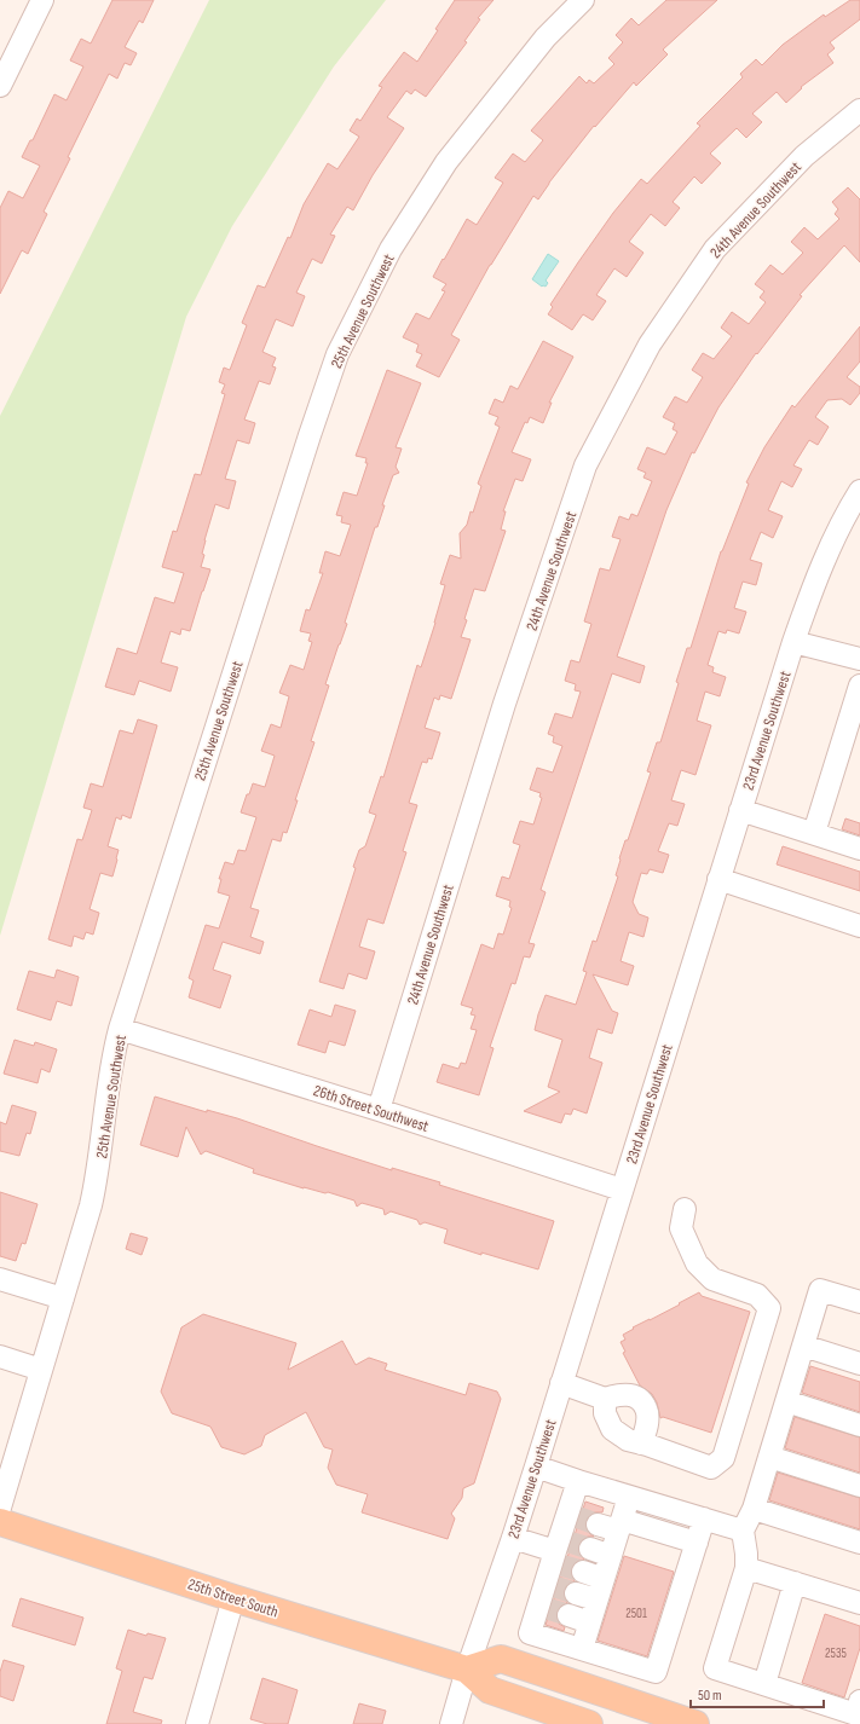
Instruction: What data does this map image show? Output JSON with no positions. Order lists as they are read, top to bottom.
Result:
{
  "streets": {
    "main road": ["25th Street South"],
    "street": [
      "24th Avenue Southwest",
      "25th Avenue Southwest",
      "23rd Avenue Southwest",
      "26th Street Southwest"
    ]
  },
  "crossings": [
    ["24th Avenue Southwest", "26th Street Southwest"],
    ["25th Avenue Southwest", "26th Street Southwest"],
    ["23rd Avenue Southwest", "26th Street Southwest"],
    ["23rd Avenue Southwest", "25th Street South"]
  ],
  "house_numbers": ["2501", "2535"],
  "scale_bar": "50 m"
}
